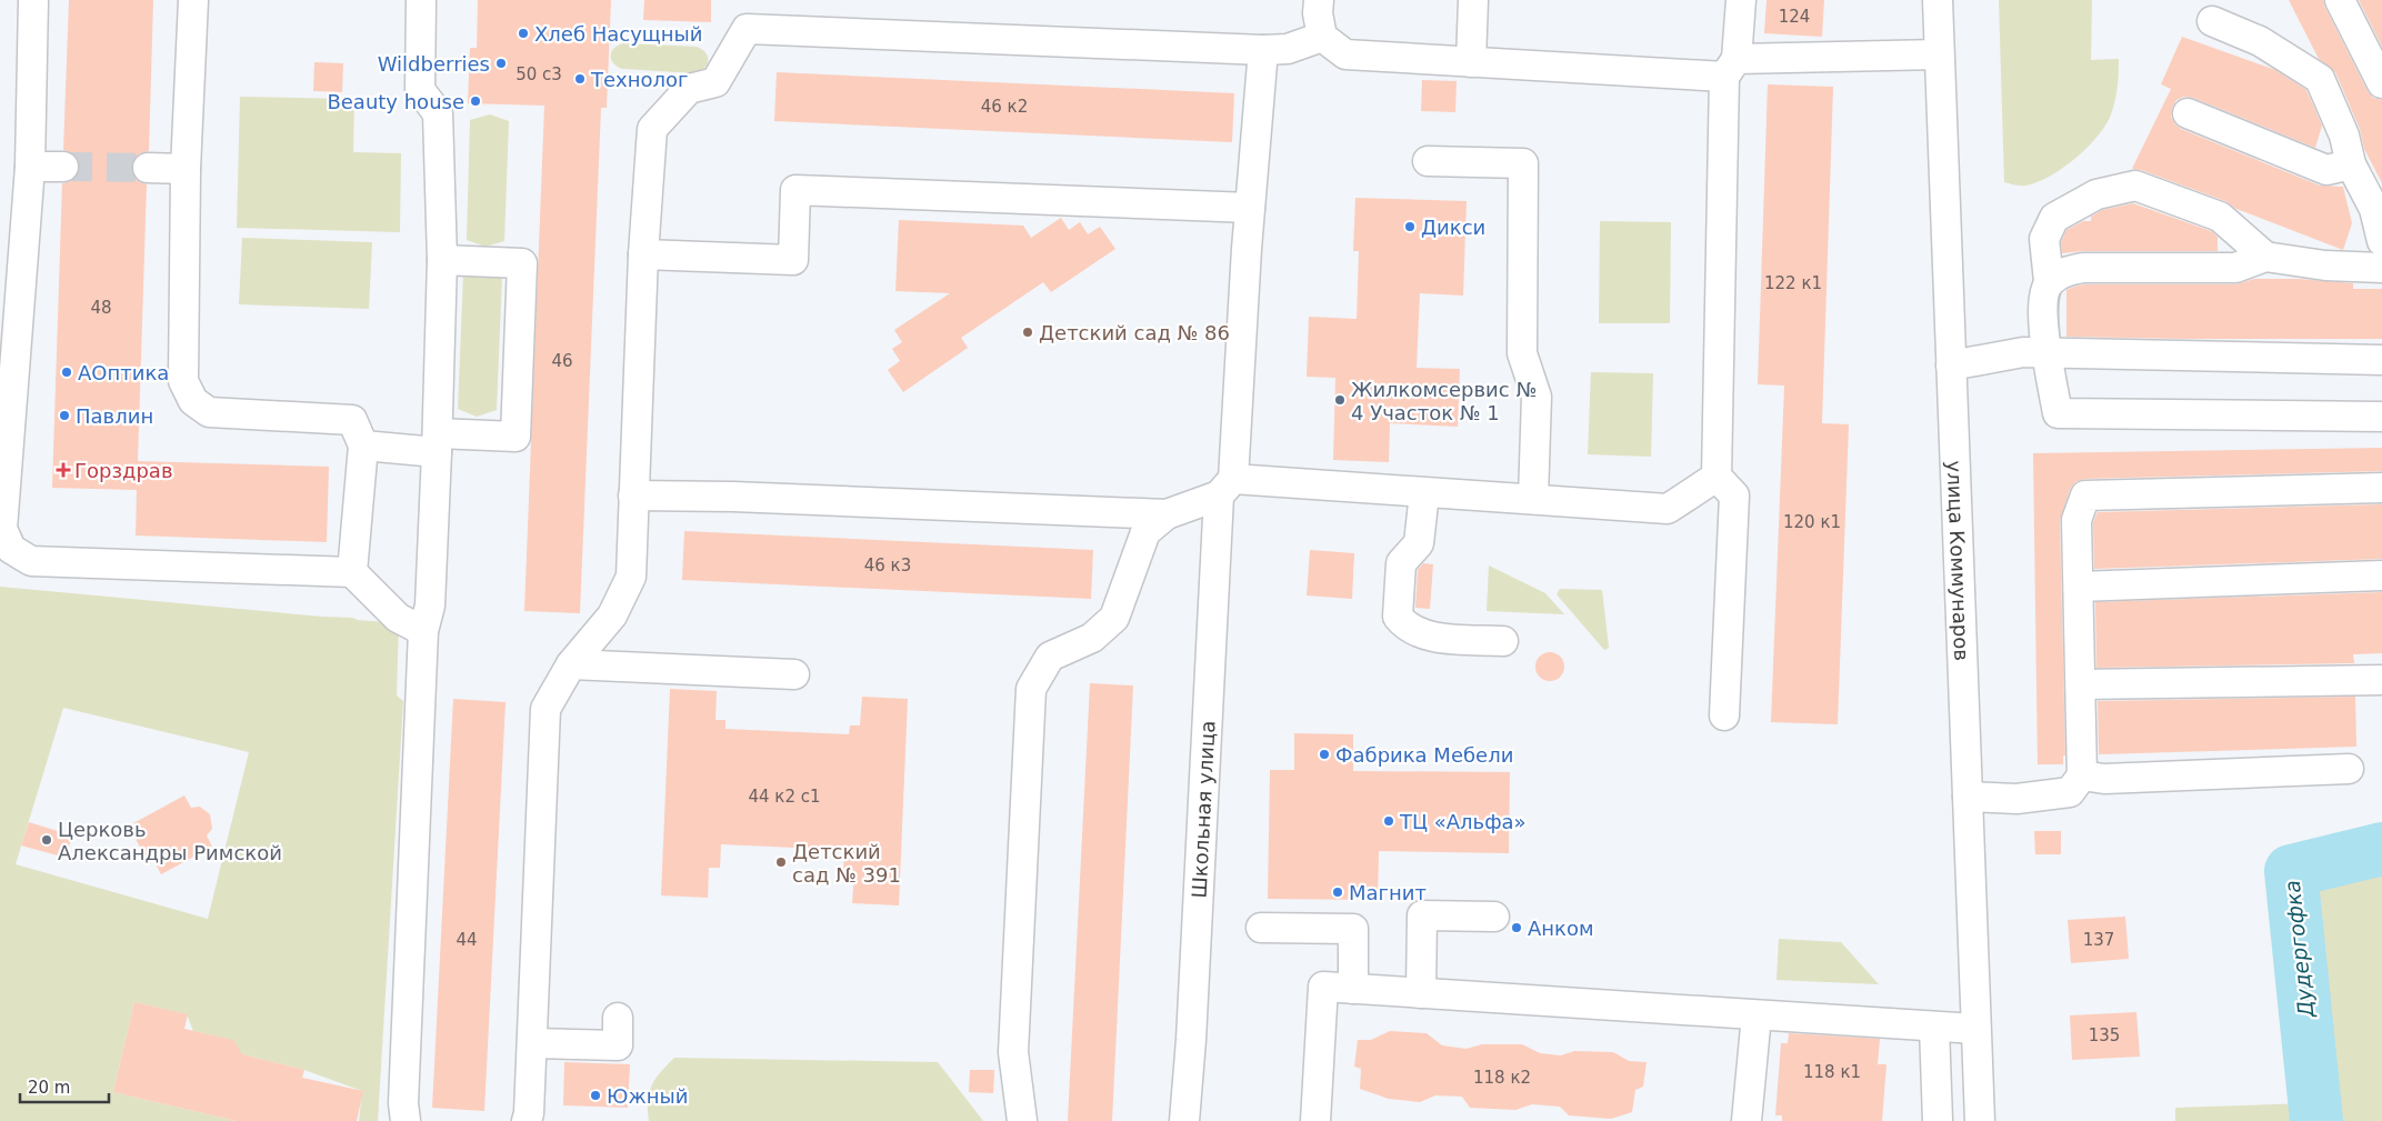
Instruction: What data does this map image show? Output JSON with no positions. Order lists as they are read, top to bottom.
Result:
{
  "streets": {
    "street": ["улица Коммунаров", "Школьная улица"]
  },
  "water": ["Дудергофка"],
  "places": {
    "other": [
      "Хлеб Насущный",
      "Wildberries",
      "Технолог",
      "Beauty house",
      "Дикси",
      "Детский сад № 86",
      "АОптика",
      "Жилкомсервис № 4 Участок № 1",
      "Павлин",
      "Фабрика Мебели",
      "ТЦ «Альфа»",
      "Церковь Александры Римской",
      "Детский сад № 391",
      "Магнит",
      "Анком",
      "Южный"
    ],
    "health": ["Горздрав"]
  },
  "house_numbers": [
    "124",
    "50 с3",
    "46 к2",
    "122 к1",
    "48",
    "46",
    "120 к1",
    "46 к3",
    "44 к2 с1",
    "44",
    "137",
    "135",
    "118 к1",
    "118 к2"
  ],
  "scale_bar": "20 m"
}
